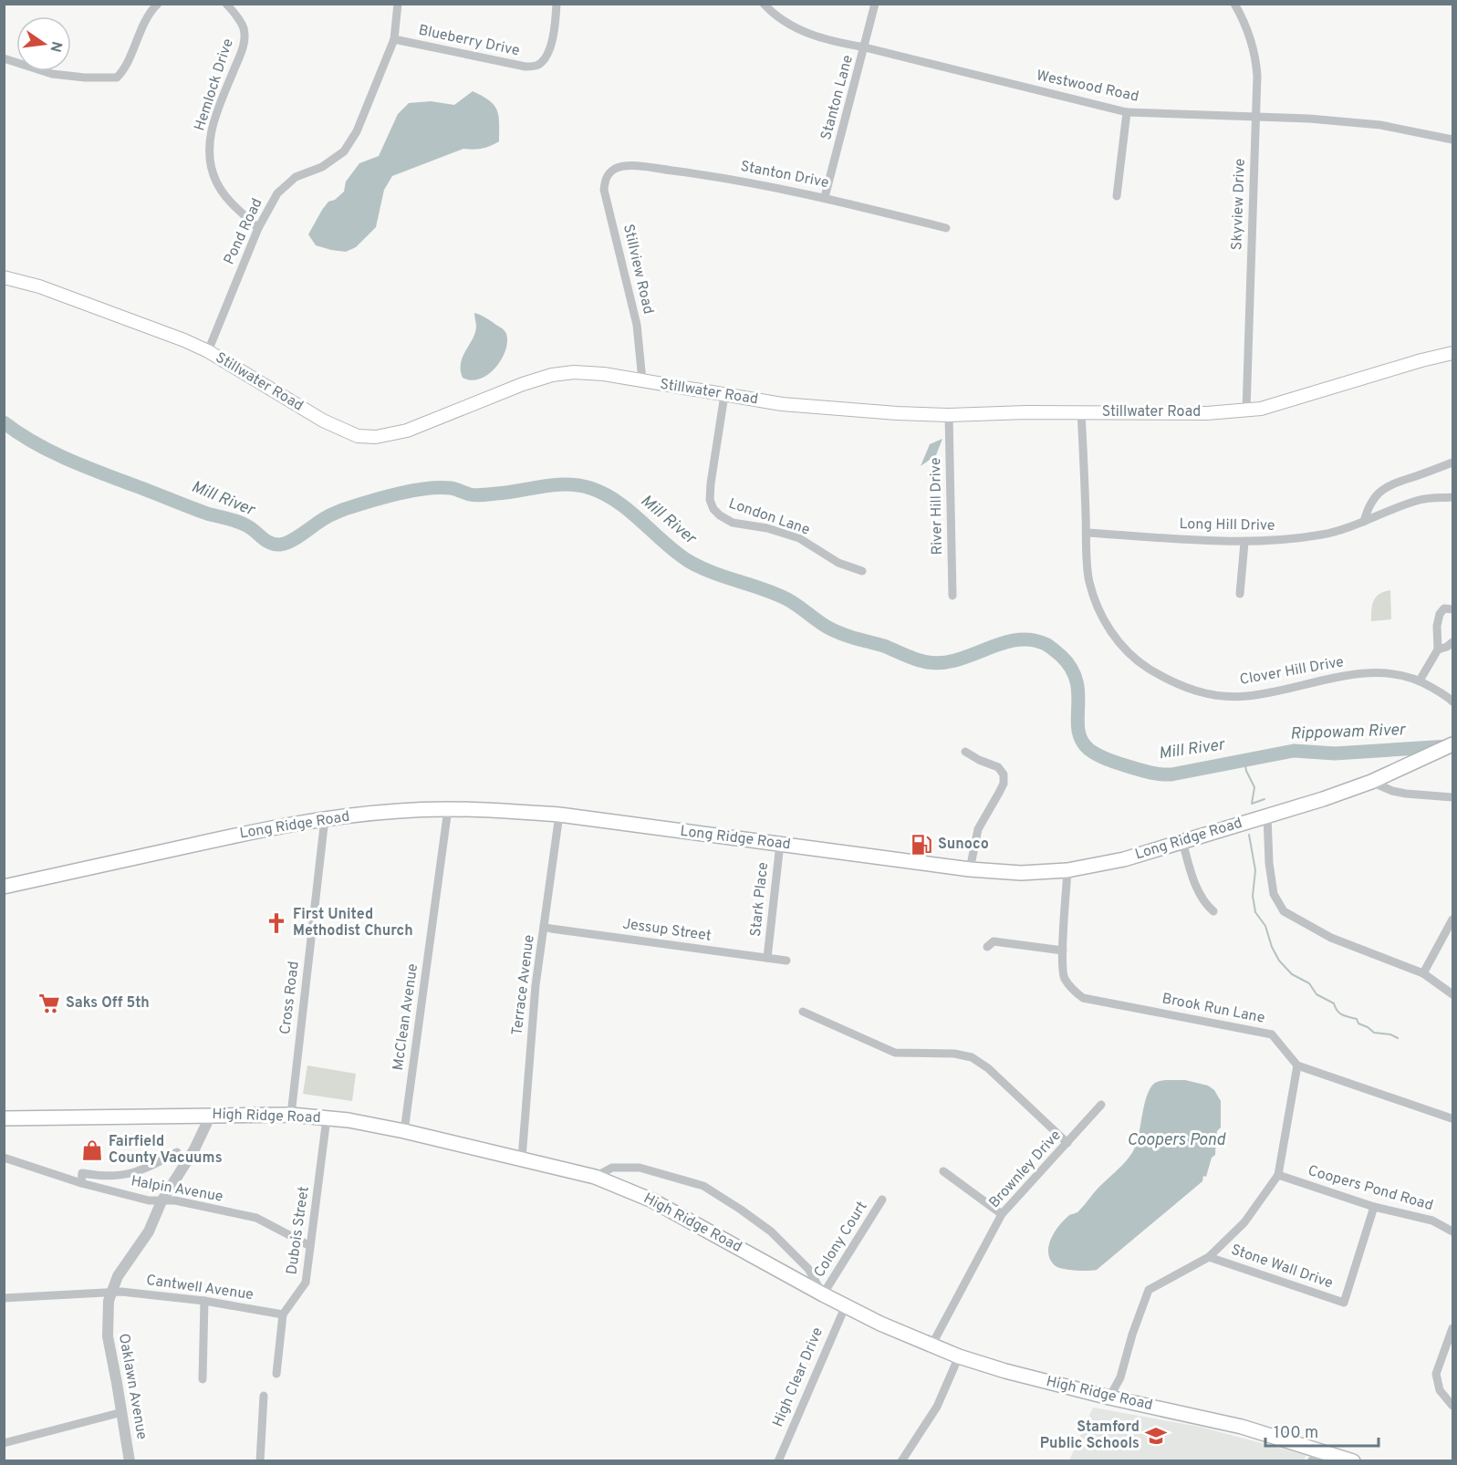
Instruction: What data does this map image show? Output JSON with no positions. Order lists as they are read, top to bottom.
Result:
{
  "streets": {
    "main road": ["Stillwater Road", "Long Ridge Road", "High Ridge Road"],
    "street": [
      "Blueberry Drive",
      "Hemlock Drive",
      "Westwood Road",
      "Stanton Lane",
      "Stanton Drive",
      "Skyview Drive",
      "Pond Road",
      "Stillview Road",
      "River Hill Drive",
      "London Lane",
      "Long Hill Drive",
      "Clover Hill Drive",
      "Stark Place",
      "Jessup Street",
      "Terrace Avenue",
      "Cross Road",
      "Brook Run Lane",
      "McClean Avenue",
      "Brownley Drive",
      "Coopers Pond Road",
      "Halpin Avenue",
      "Dubois Street",
      "Colony Court",
      "Stone Wall Drive",
      "Cantwell Avenue",
      "High Clear Drive",
      "Oaklawn Avenue"
    ]
  },
  "crossings": [
    ["Blueberry Drive", "Pond Road"],
    ["Hemlock Drive", "Pond Road"],
    ["Westwood Road", "Stanton Lane"],
    ["Westwood Road", "Skyview Drive"],
    ["Stanton Lane", "Stanton Drive"],
    ["Stanton Drive", "Stillview Road"],
    ["Skyview Drive", "Stillwater Road"],
    ["Pond Road", "Stillwater Road"],
    ["Stillview Road", "Stillwater Road"],
    ["Stillwater Road", "River Hill Drive"],
    ["Stillwater Road", "London Lane"],
    ["Stillwater Road", "Clover Hill Drive"],
    ["Long Hill Drive", "Clover Hill Drive"],
    ["Long Ridge Road", "Stark Place"],
    ["Long Ridge Road", "Terrace Avenue"],
    ["Long Ridge Road", "Cross Road"],
    ["Long Ridge Road", "Brook Run Lane"],
    ["Long Ridge Road", "McClean Avenue"],
    ["Stark Place", "Jessup Street"],
    ["Jessup Street", "Terrace Avenue"],
    ["Terrace Avenue", "High Ridge Road"],
    ["Cross Road", "High Ridge Road"],
    ["McClean Avenue", "High Ridge Road"],
    ["High Ridge Road", "Brownley Drive"],
    ["High Ridge Road", "Dubois Street"],
    ["High Ridge Road", "Colony Court"],
    ["High Ridge Road", "High Clear Drive"],
    ["High Ridge Road", "Oaklawn Avenue"],
    ["Coopers Pond Road", "Stone Wall Drive"],
    ["Halpin Avenue", "Dubois Street"],
    ["Halpin Avenue", "Oaklawn Avenue"],
    ["Dubois Street", "Cantwell Avenue"],
    ["Cantwell Avenue", "Oaklawn Avenue"]
  ],
  "water": ["Mill River", "Rippowam River", "Coopers Pond"],
  "places": {
    "fuel station": ["Sunoco"],
    "church": ["First United Methodist Church"],
    "supermarket": ["Saks Off 5th"],
    "shop": ["Fairfield County Vacuums"],
    "school or university": ["Stamford Public Schools"]
  },
  "scale_bar": "100 m",
  "north": "right"
}
